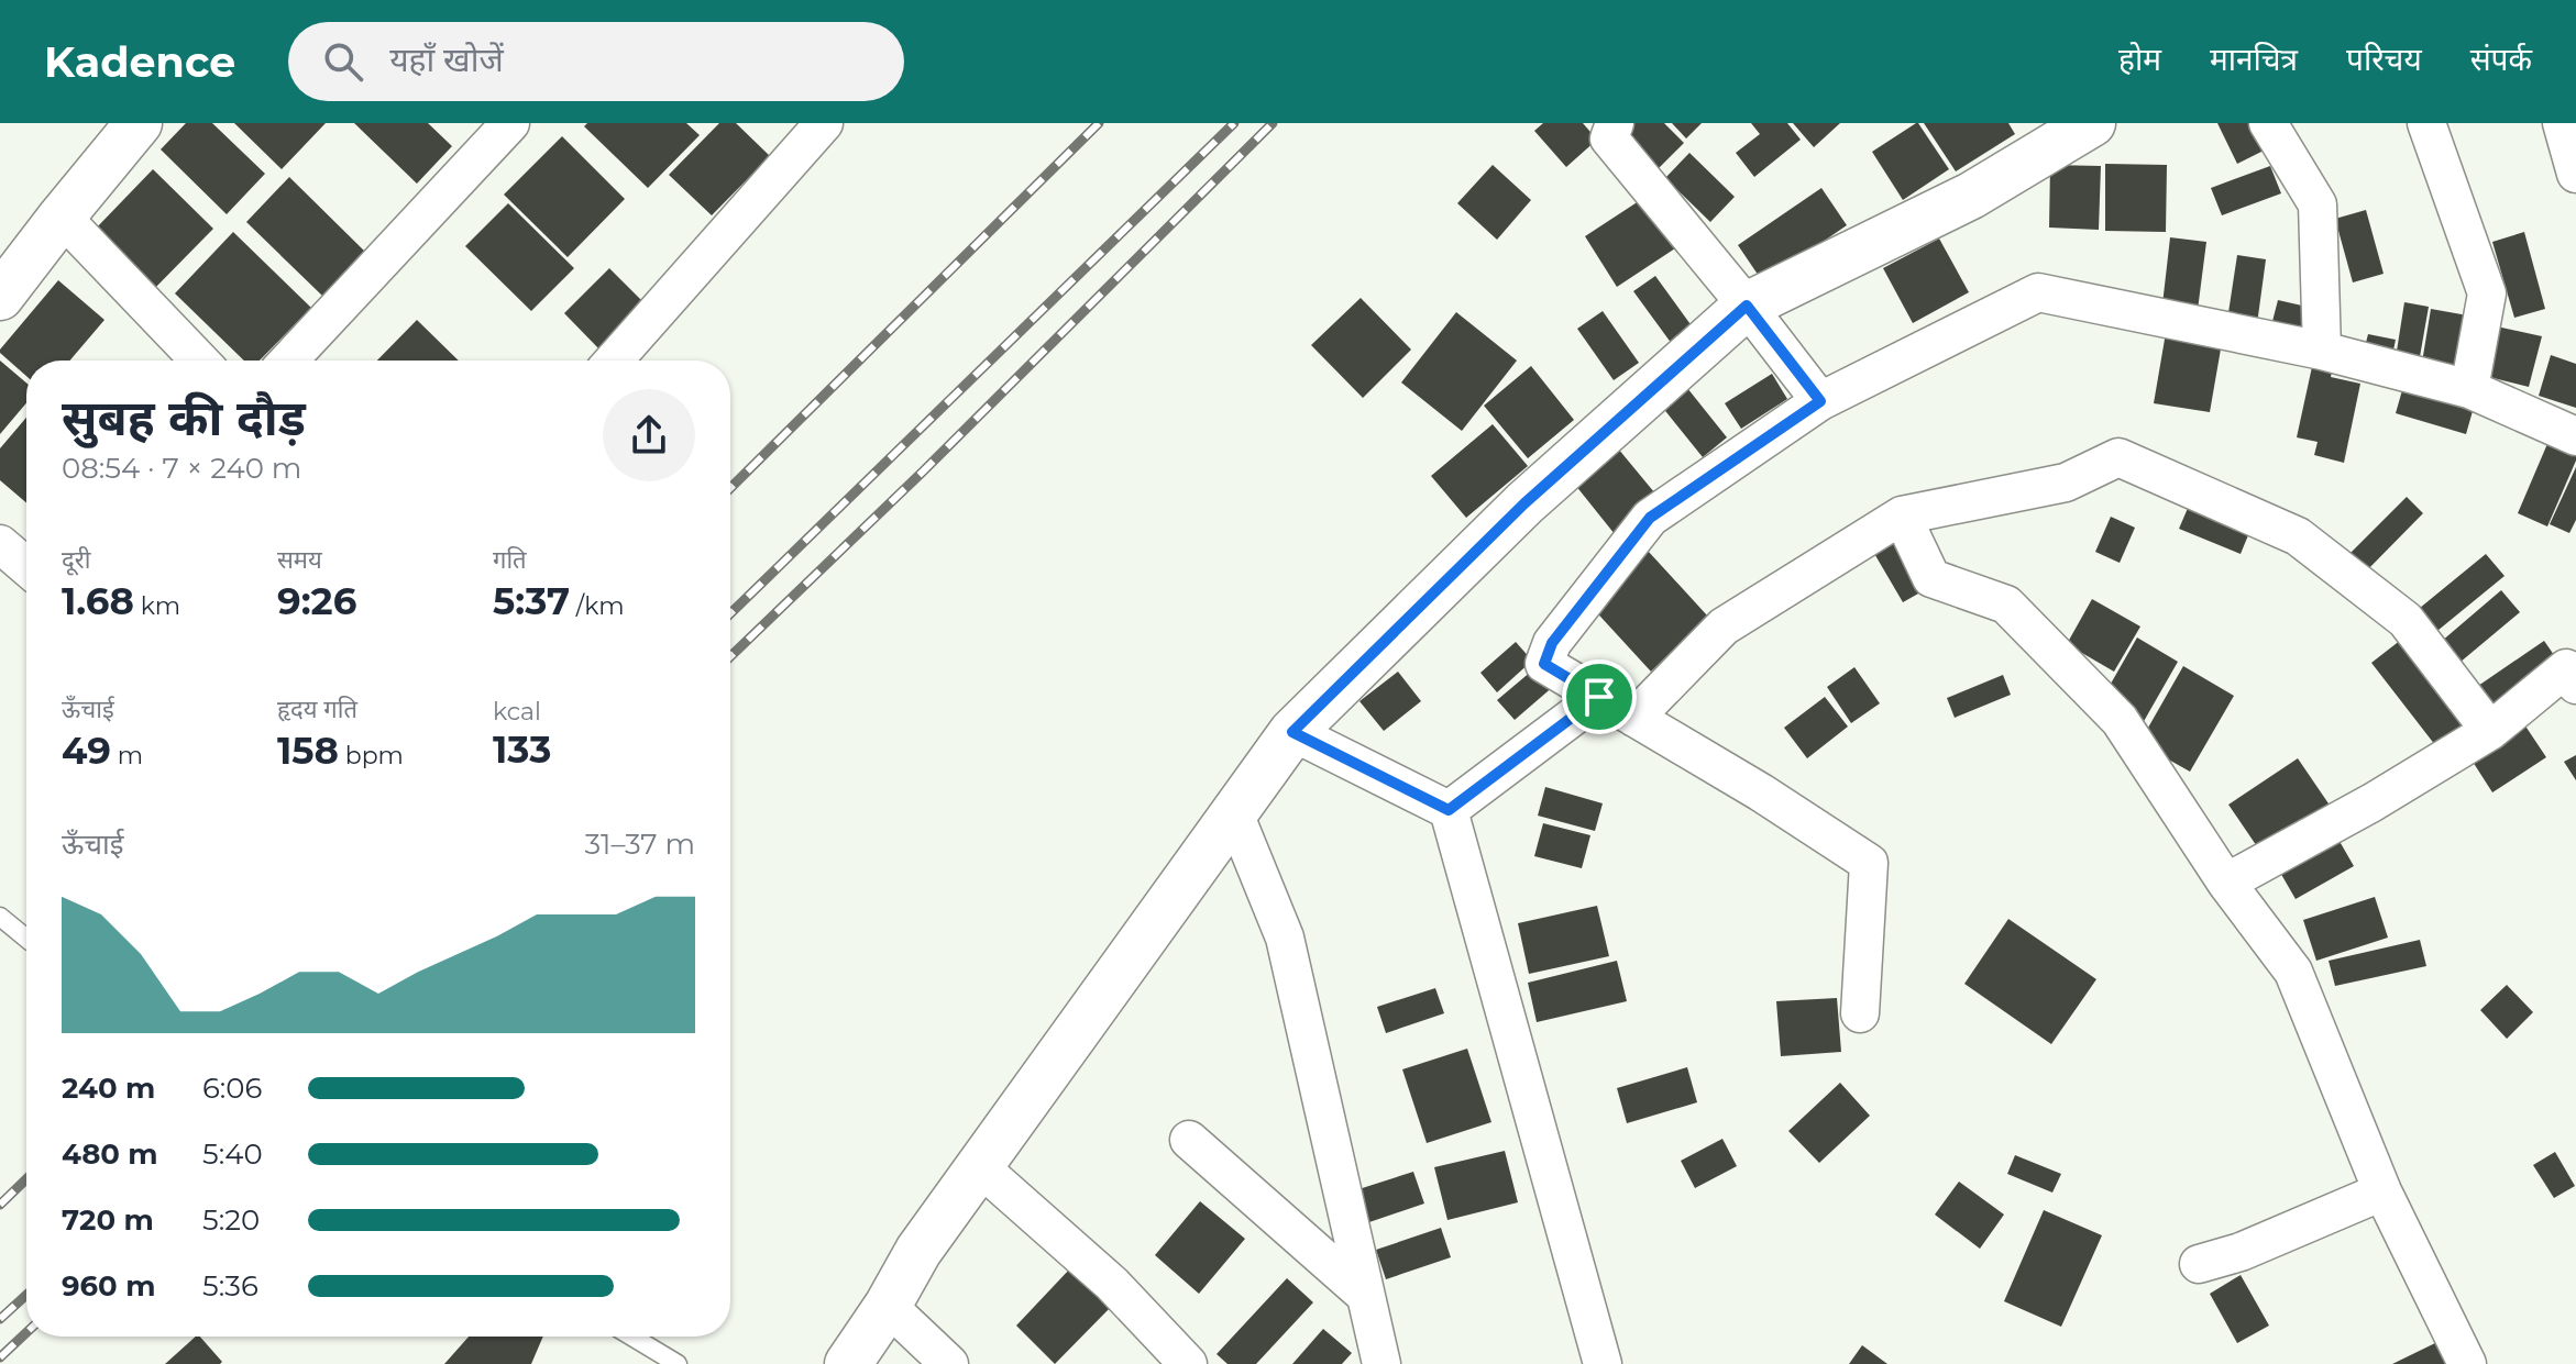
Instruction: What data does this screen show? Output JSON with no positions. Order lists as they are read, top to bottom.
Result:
{
  "page": {
    "header": "Kadence",
    "search": "यहाँ खोजें",
    "nav": [
      "होम",
      "मानचित्र",
      "परिचय",
      "संपर्क"
    ],
    "heading": ["सुबह की दौड़", "08:54 · 7 × 240 m"],
    "stats": [
      ["दूरी", "1.68 km"],
      ["समय", "9:26"],
      ["गति", "5:37 /km"],
      ["ऊँचाई", "49 m"],
      ["हृदय गति", "158 bpm"],
      ["kcal", "133"]
    ],
    "chart": ["ऊँचाई", "31–37 m"],
    "list": [
      {
        "name": "240 m",
        "note": "6:06"
      },
      {
        "name": "480 m",
        "note": "5:40"
      },
      {
        "name": "720 m",
        "note": "5:20"
      },
      {
        "name": "960 m",
        "note": "5:36"
      }
    ]
  }
}
